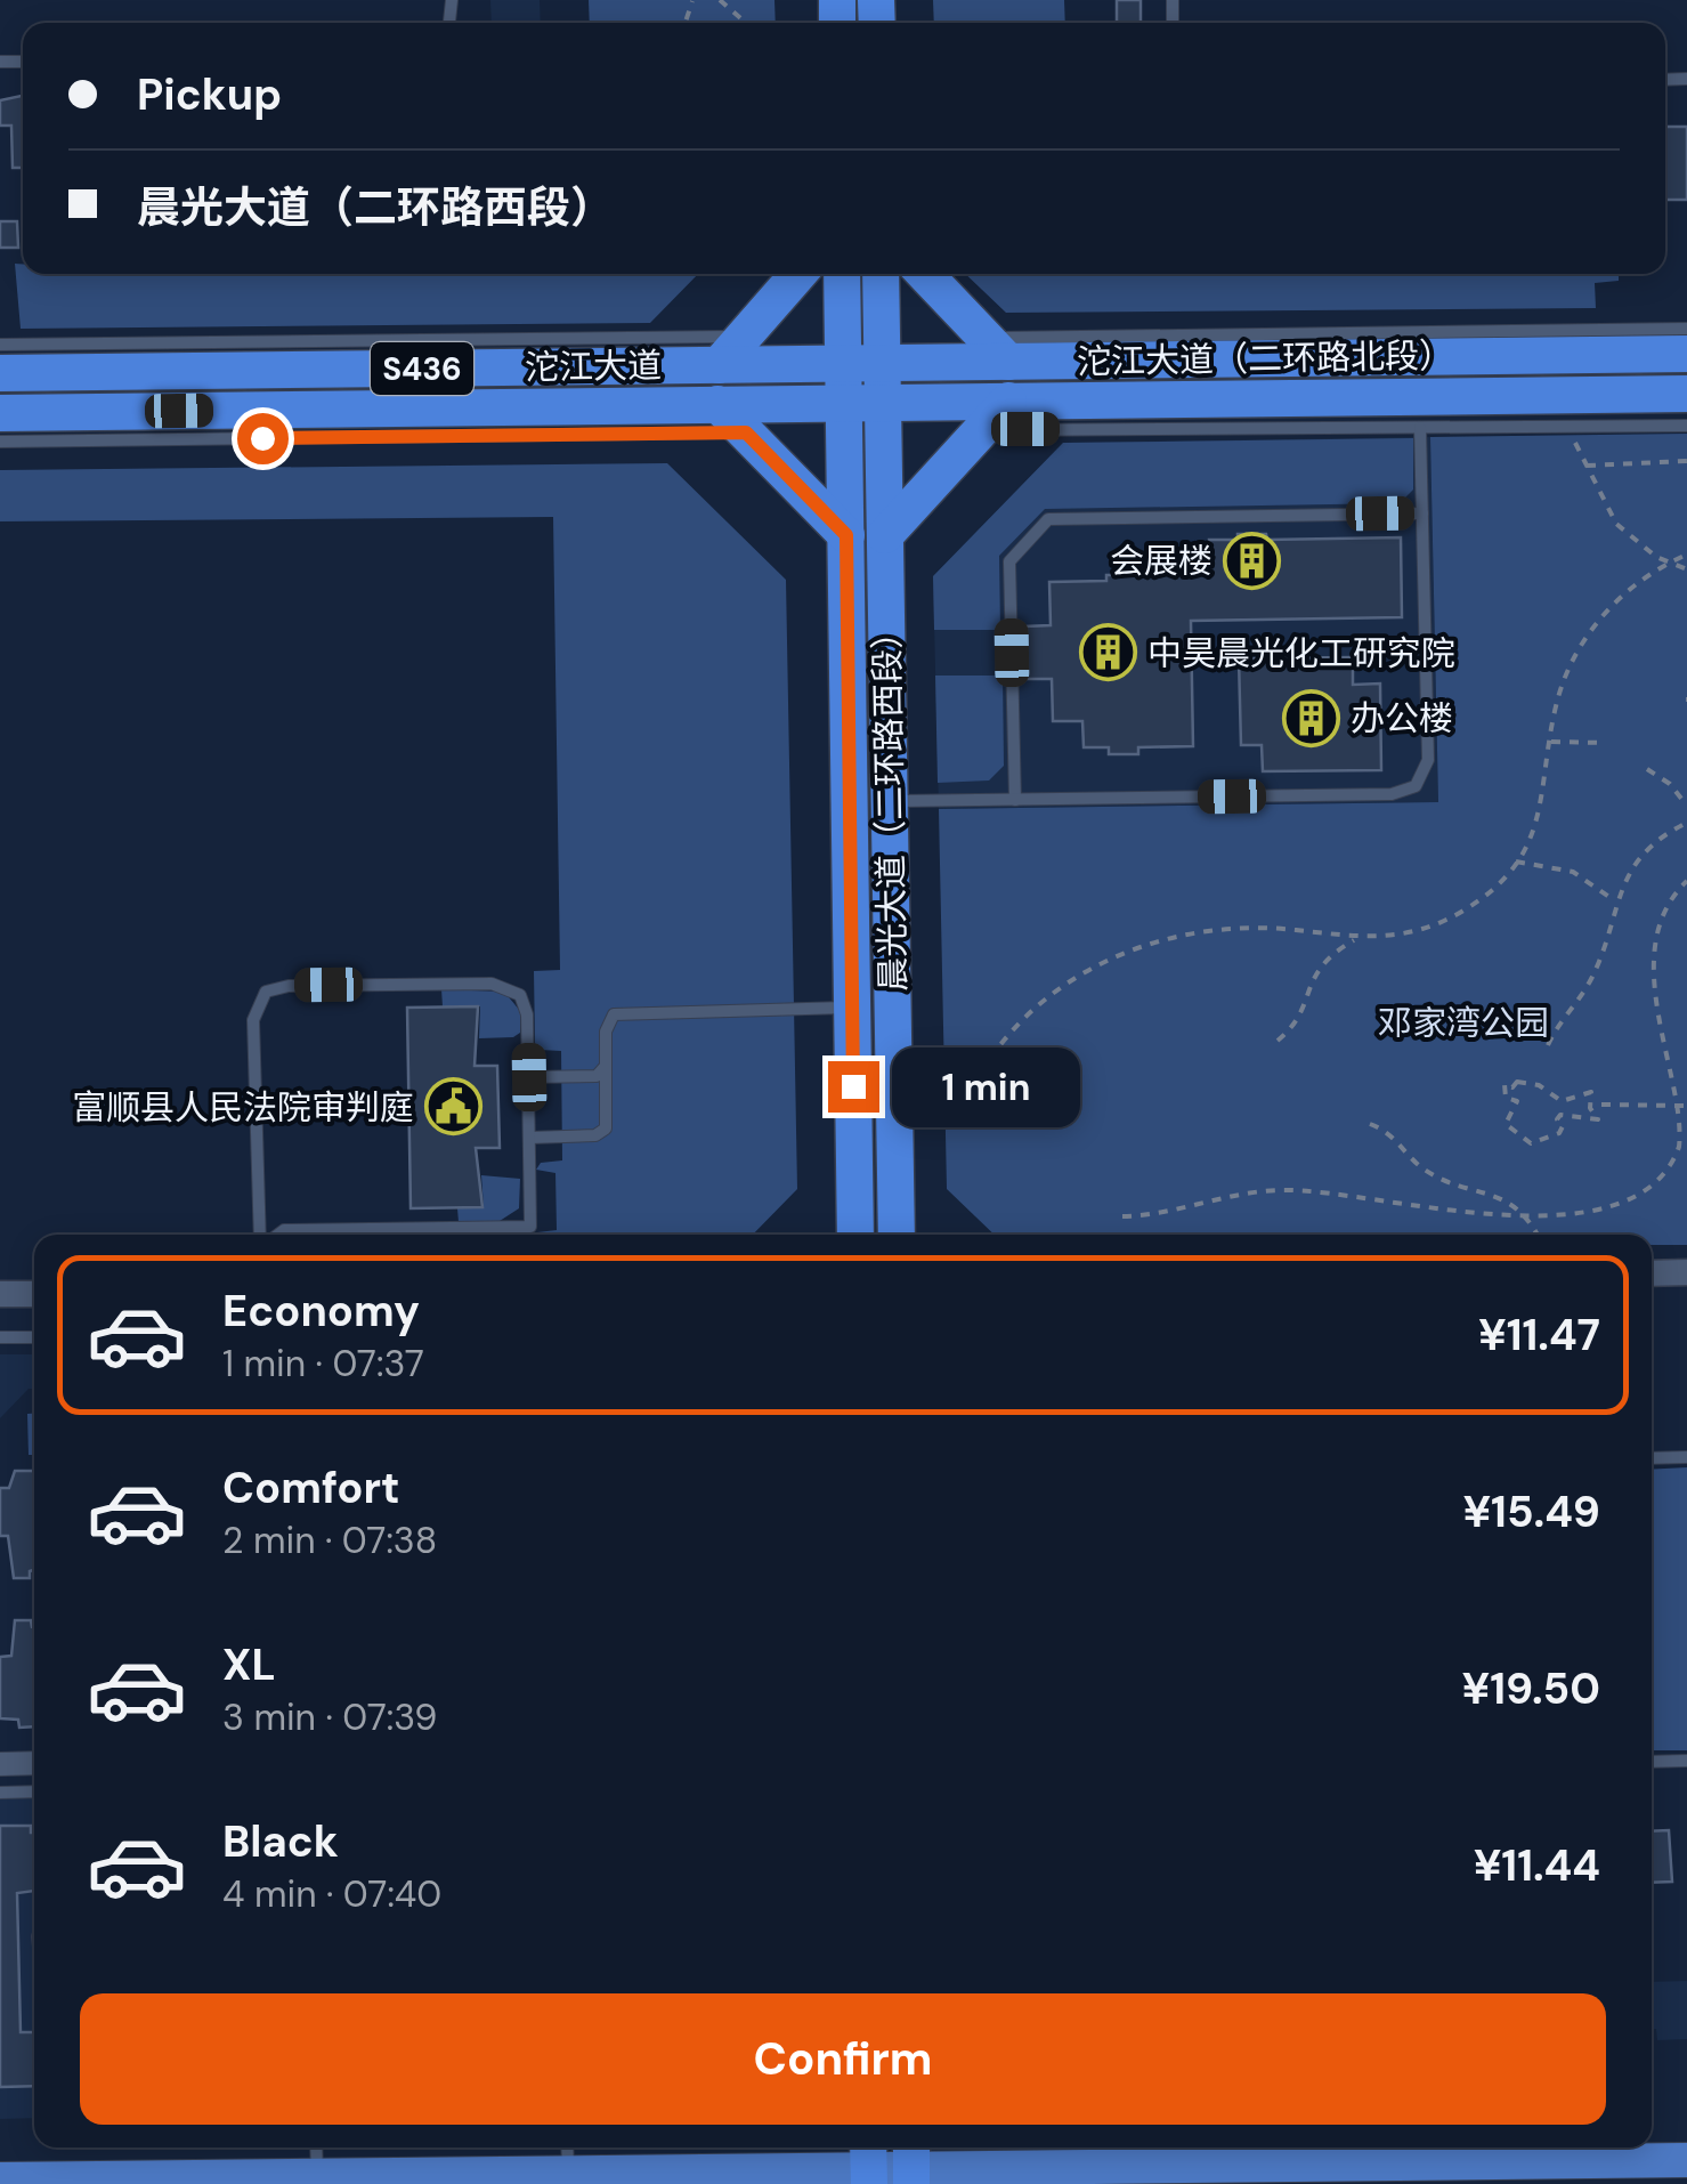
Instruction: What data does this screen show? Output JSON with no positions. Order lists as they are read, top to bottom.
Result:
{
  "streets": {
    "highway": [
      "沱江大道（二环路北段）",
      "沱江大道",
      "S436",
      "晨光大道（二环路西段）"
    ]
  },
  "crossings": [
    ["沱江大道（二环路北段）", "沱江大道"],
    ["沱江大道（二环路北段）", "晨光大道（二环路西段）"],
    ["沱江大道", "晨光大道（二环路西段）"]
  ],
  "parks": ["邓家湾公园"],
  "places": {
    "building": ["会展楼", "中昊晨光化工研究院", "办公楼"],
    "public building": ["富顺县人民法院审判庭"]
  },
  "page": {
    "banner": ["Pickup", "晨光大道（二环路西段）"],
    "bubble": "1 min",
    "list": [
      {
        "name": "Economy",
        "note": "1 min · 07:37",
        "value": "¥11.47"
      },
      {
        "name": "Comfort",
        "note": "2 min · 07:38",
        "value": "¥15.49"
      },
      {
        "name": "XL",
        "note": "3 min · 07:39",
        "value": "¥19.50"
      },
      {
        "name": "Black",
        "note": "4 min · 07:40",
        "value": "¥11.44"
      }
    ],
    "buttons": "Confirm"
  }
}
